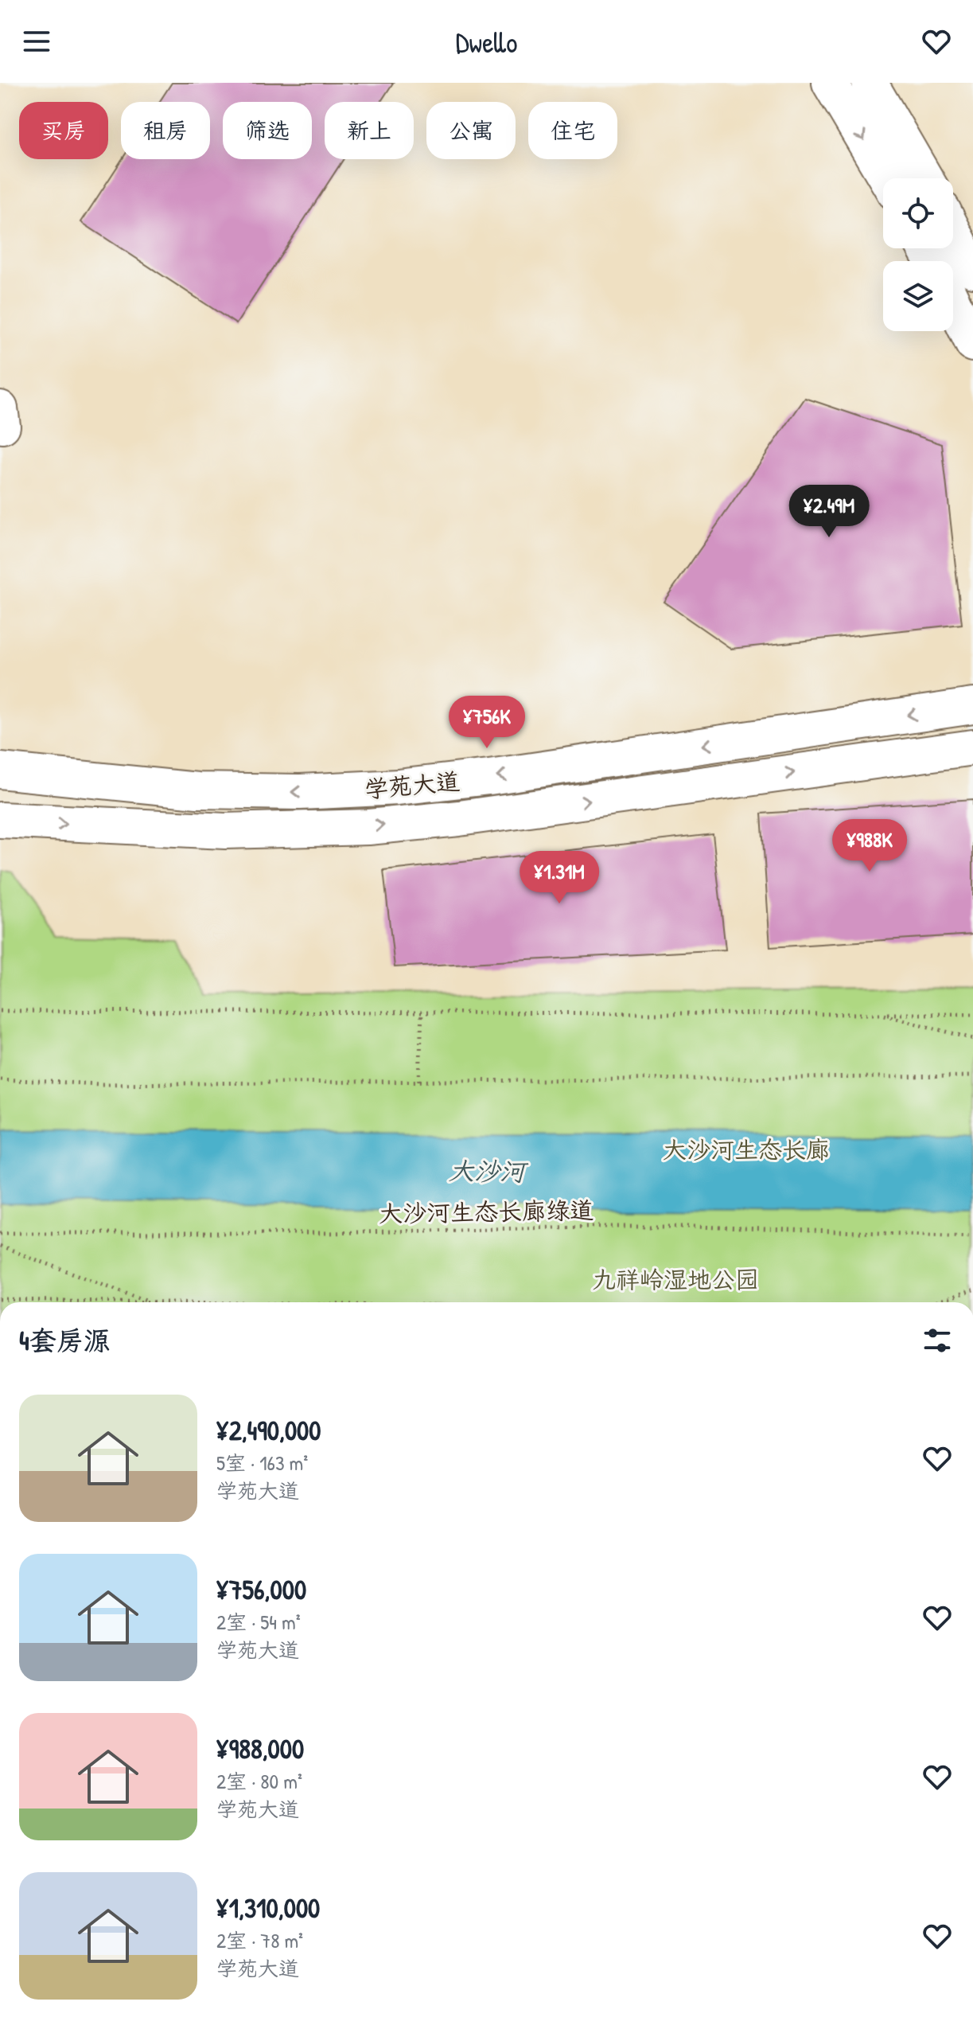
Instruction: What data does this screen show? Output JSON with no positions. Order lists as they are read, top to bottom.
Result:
{
  "streets": {
    "street": ["学苑大道"],
    "path": ["大沙河生态长廊绿道"]
  },
  "water": ["大沙河"],
  "parks": ["大沙河生态长廊", "九祥岭湿地公园"],
  "page": {
    "header": "Dwello",
    "chip": [
      "买房",
      "租房",
      "筛选",
      "新上",
      "公寓",
      "住宅"
    ],
    "price": [
      "¥2.49M",
      "¥756K",
      "¥988K",
      "¥1.31M"
    ],
    "heading": "4套房源",
    "list": [
      {
        "name": "¥2,490,000",
        "note": "5室 · 163 m² · 学苑大道"
      },
      {
        "name": "¥756,000",
        "note": "2室 · 54 m² · 学苑大道"
      },
      {
        "name": "¥988,000",
        "note": "2室 · 80 m² · 学苑大道"
      },
      {
        "name": "¥1,310,000",
        "note": "2室 · 78 m² · 学苑大道"
      }
    ]
  }
}
